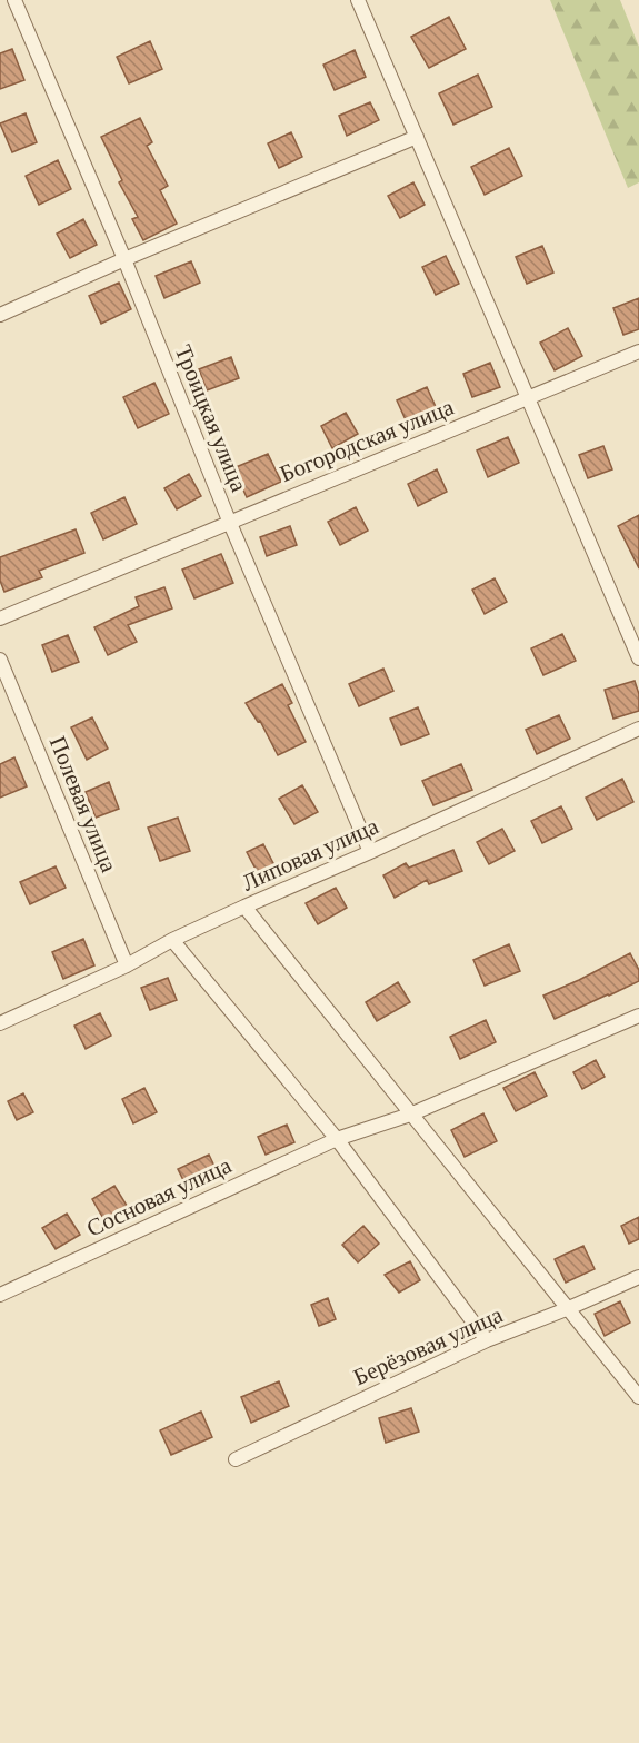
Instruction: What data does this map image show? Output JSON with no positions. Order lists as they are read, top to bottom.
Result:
{
  "streets": {
    "street": [
      "Троицкая улица",
      "Богородская улица",
      "Полевая улица",
      "Липовая улица",
      "Сосновая улица",
      "Берёзовая улица"
    ]
  },
  "crossings": [
    ["Троицкая улица", "Богородская улица"],
    ["Троицкая улица", "Липовая улица"],
    ["Полевая улица", "Липовая улица"]
  ]
}
